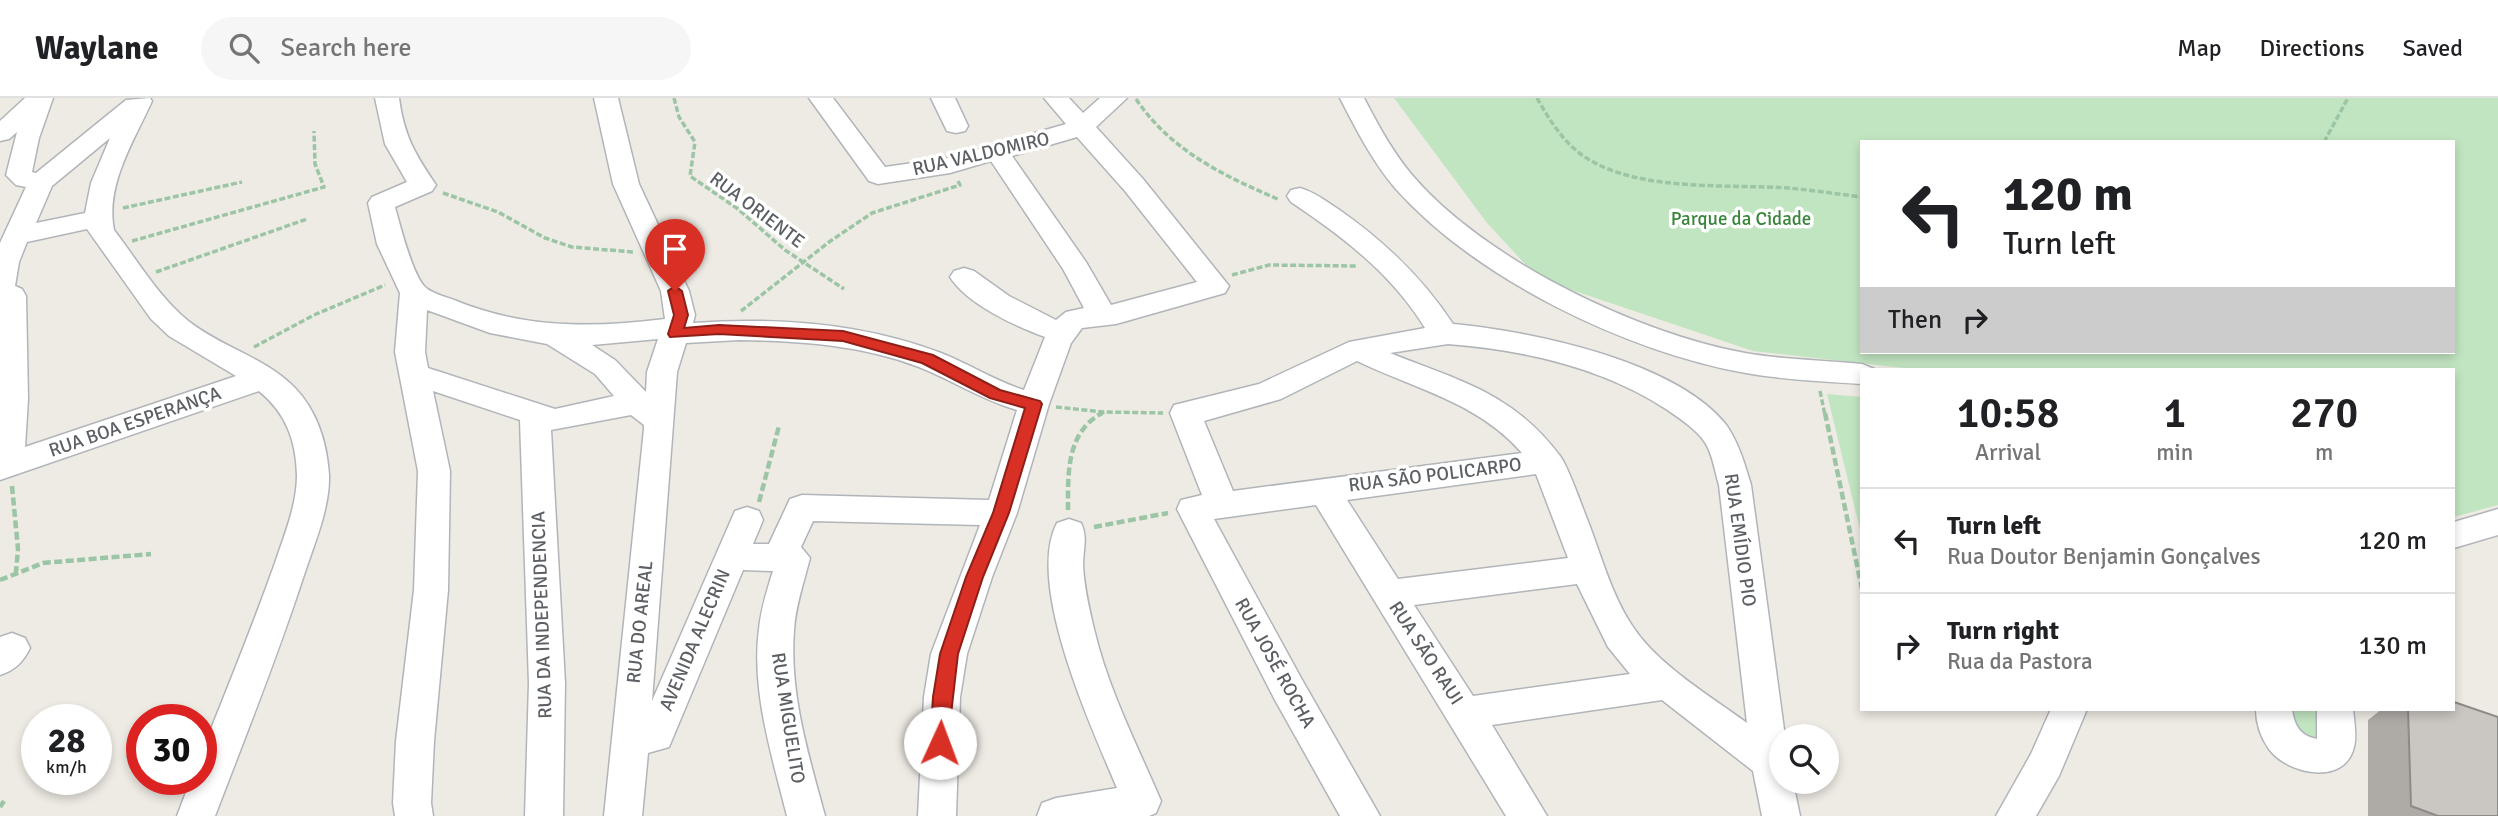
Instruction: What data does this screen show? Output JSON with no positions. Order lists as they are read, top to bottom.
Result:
{
  "streets": {
    "street": [
      "RUA VALDOMIRO",
      "RUA BOA ESPERANÇA",
      "RUA SÃO POLICARPO",
      "RUA EMÍDIO PIO",
      "RUA DA INDEPENDENCIA",
      "RUA DO AREAL",
      "AVENIDA ALECRIN",
      "RUA SÃO RAUI",
      "RUA JOSÉ ROCHA",
      "RUA MIGUELITO"
    ],
    "path": ["RUA ORIENTE"]
  },
  "crossings": [
    ["RUA SÃO POLICARPO", "RUA SÃO RAUI"],
    ["RUA SÃO POLICARPO", "RUA JOSÉ ROCHA"],
    ["RUA EMÍDIO PIO", "RUA JOSÉ ROCHA"],
    ["RUA DO AREAL", "AVENIDA ALECRIN"]
  ],
  "parks": ["Parque da Cidade"],
  "page": {
    "header": "Waylane",
    "search": "Search here",
    "nav": ["Map", "Directions", "Saved"],
    "turn": ["120 m", "Turn left"],
    "then": "Then",
    "eta": [
      "10:58",
      "Arrival",
      "1",
      "min",
      "270",
      "m"
    ],
    "list": [
      {
        "name": "Turn left",
        "note": "Rua Doutor Benjamin Gonçalves",
        "value": "120 m"
      },
      {
        "name": "Turn right",
        "note": "Rua da Pastora",
        "value": "130 m"
      }
    ],
    "speed": "28 km/h",
    "limit": "30"
  }
}
